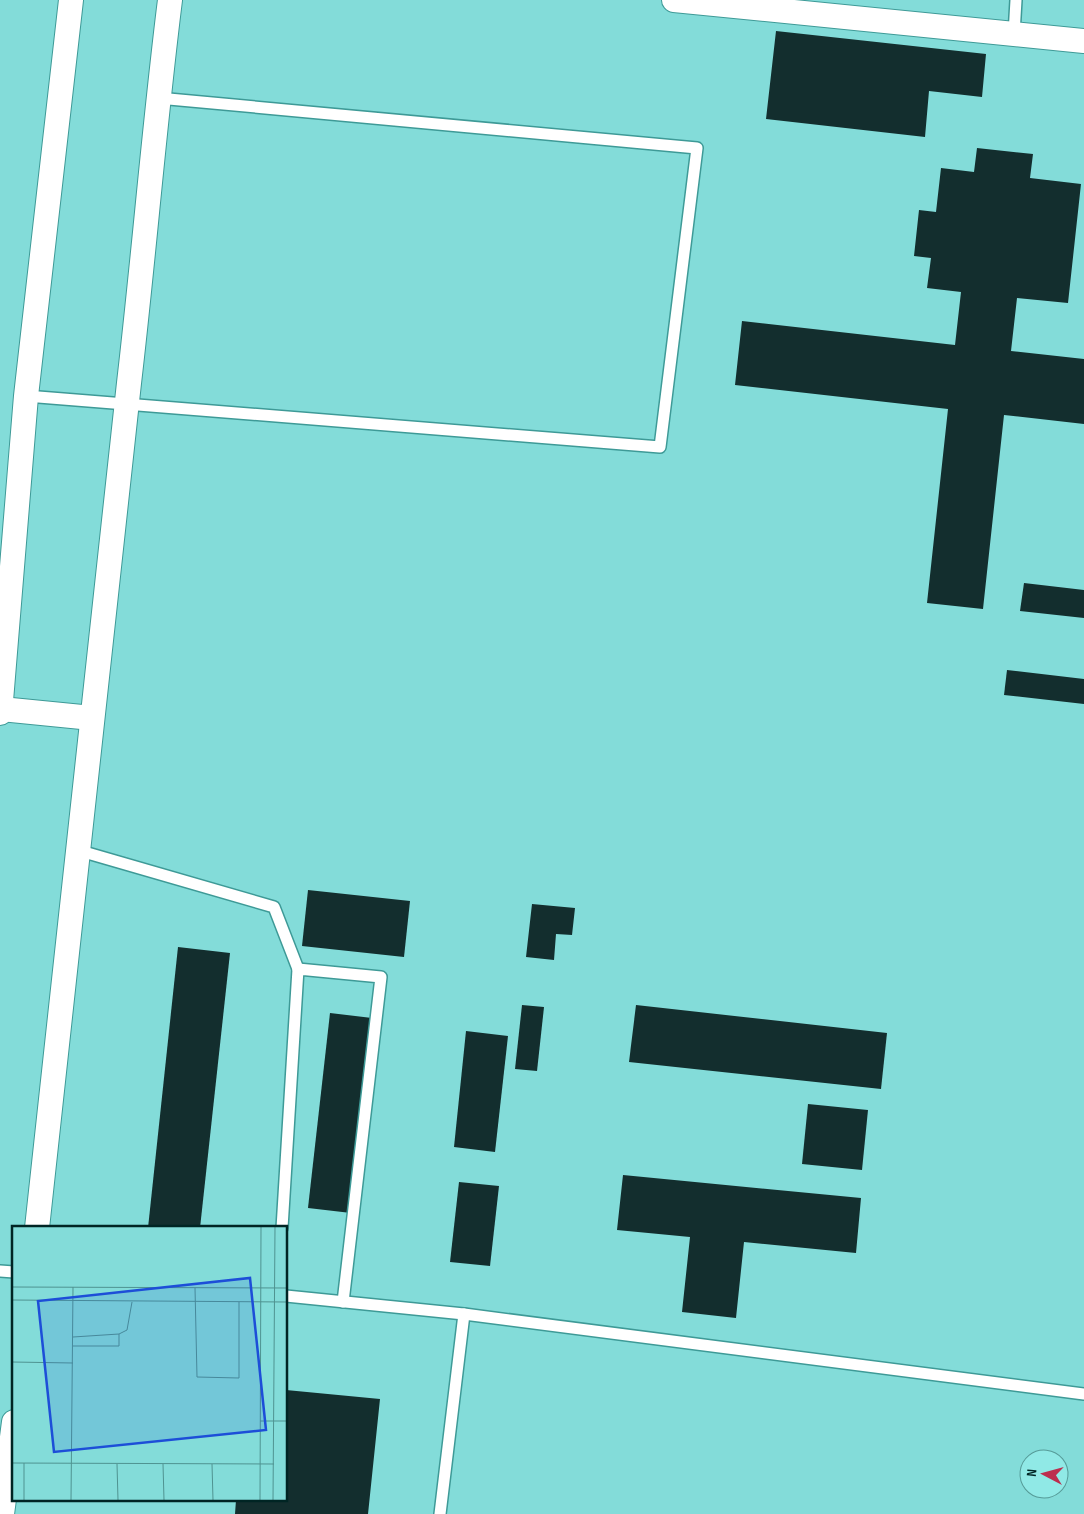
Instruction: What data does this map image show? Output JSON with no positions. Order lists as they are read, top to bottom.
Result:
{
  "north": "left"
}
